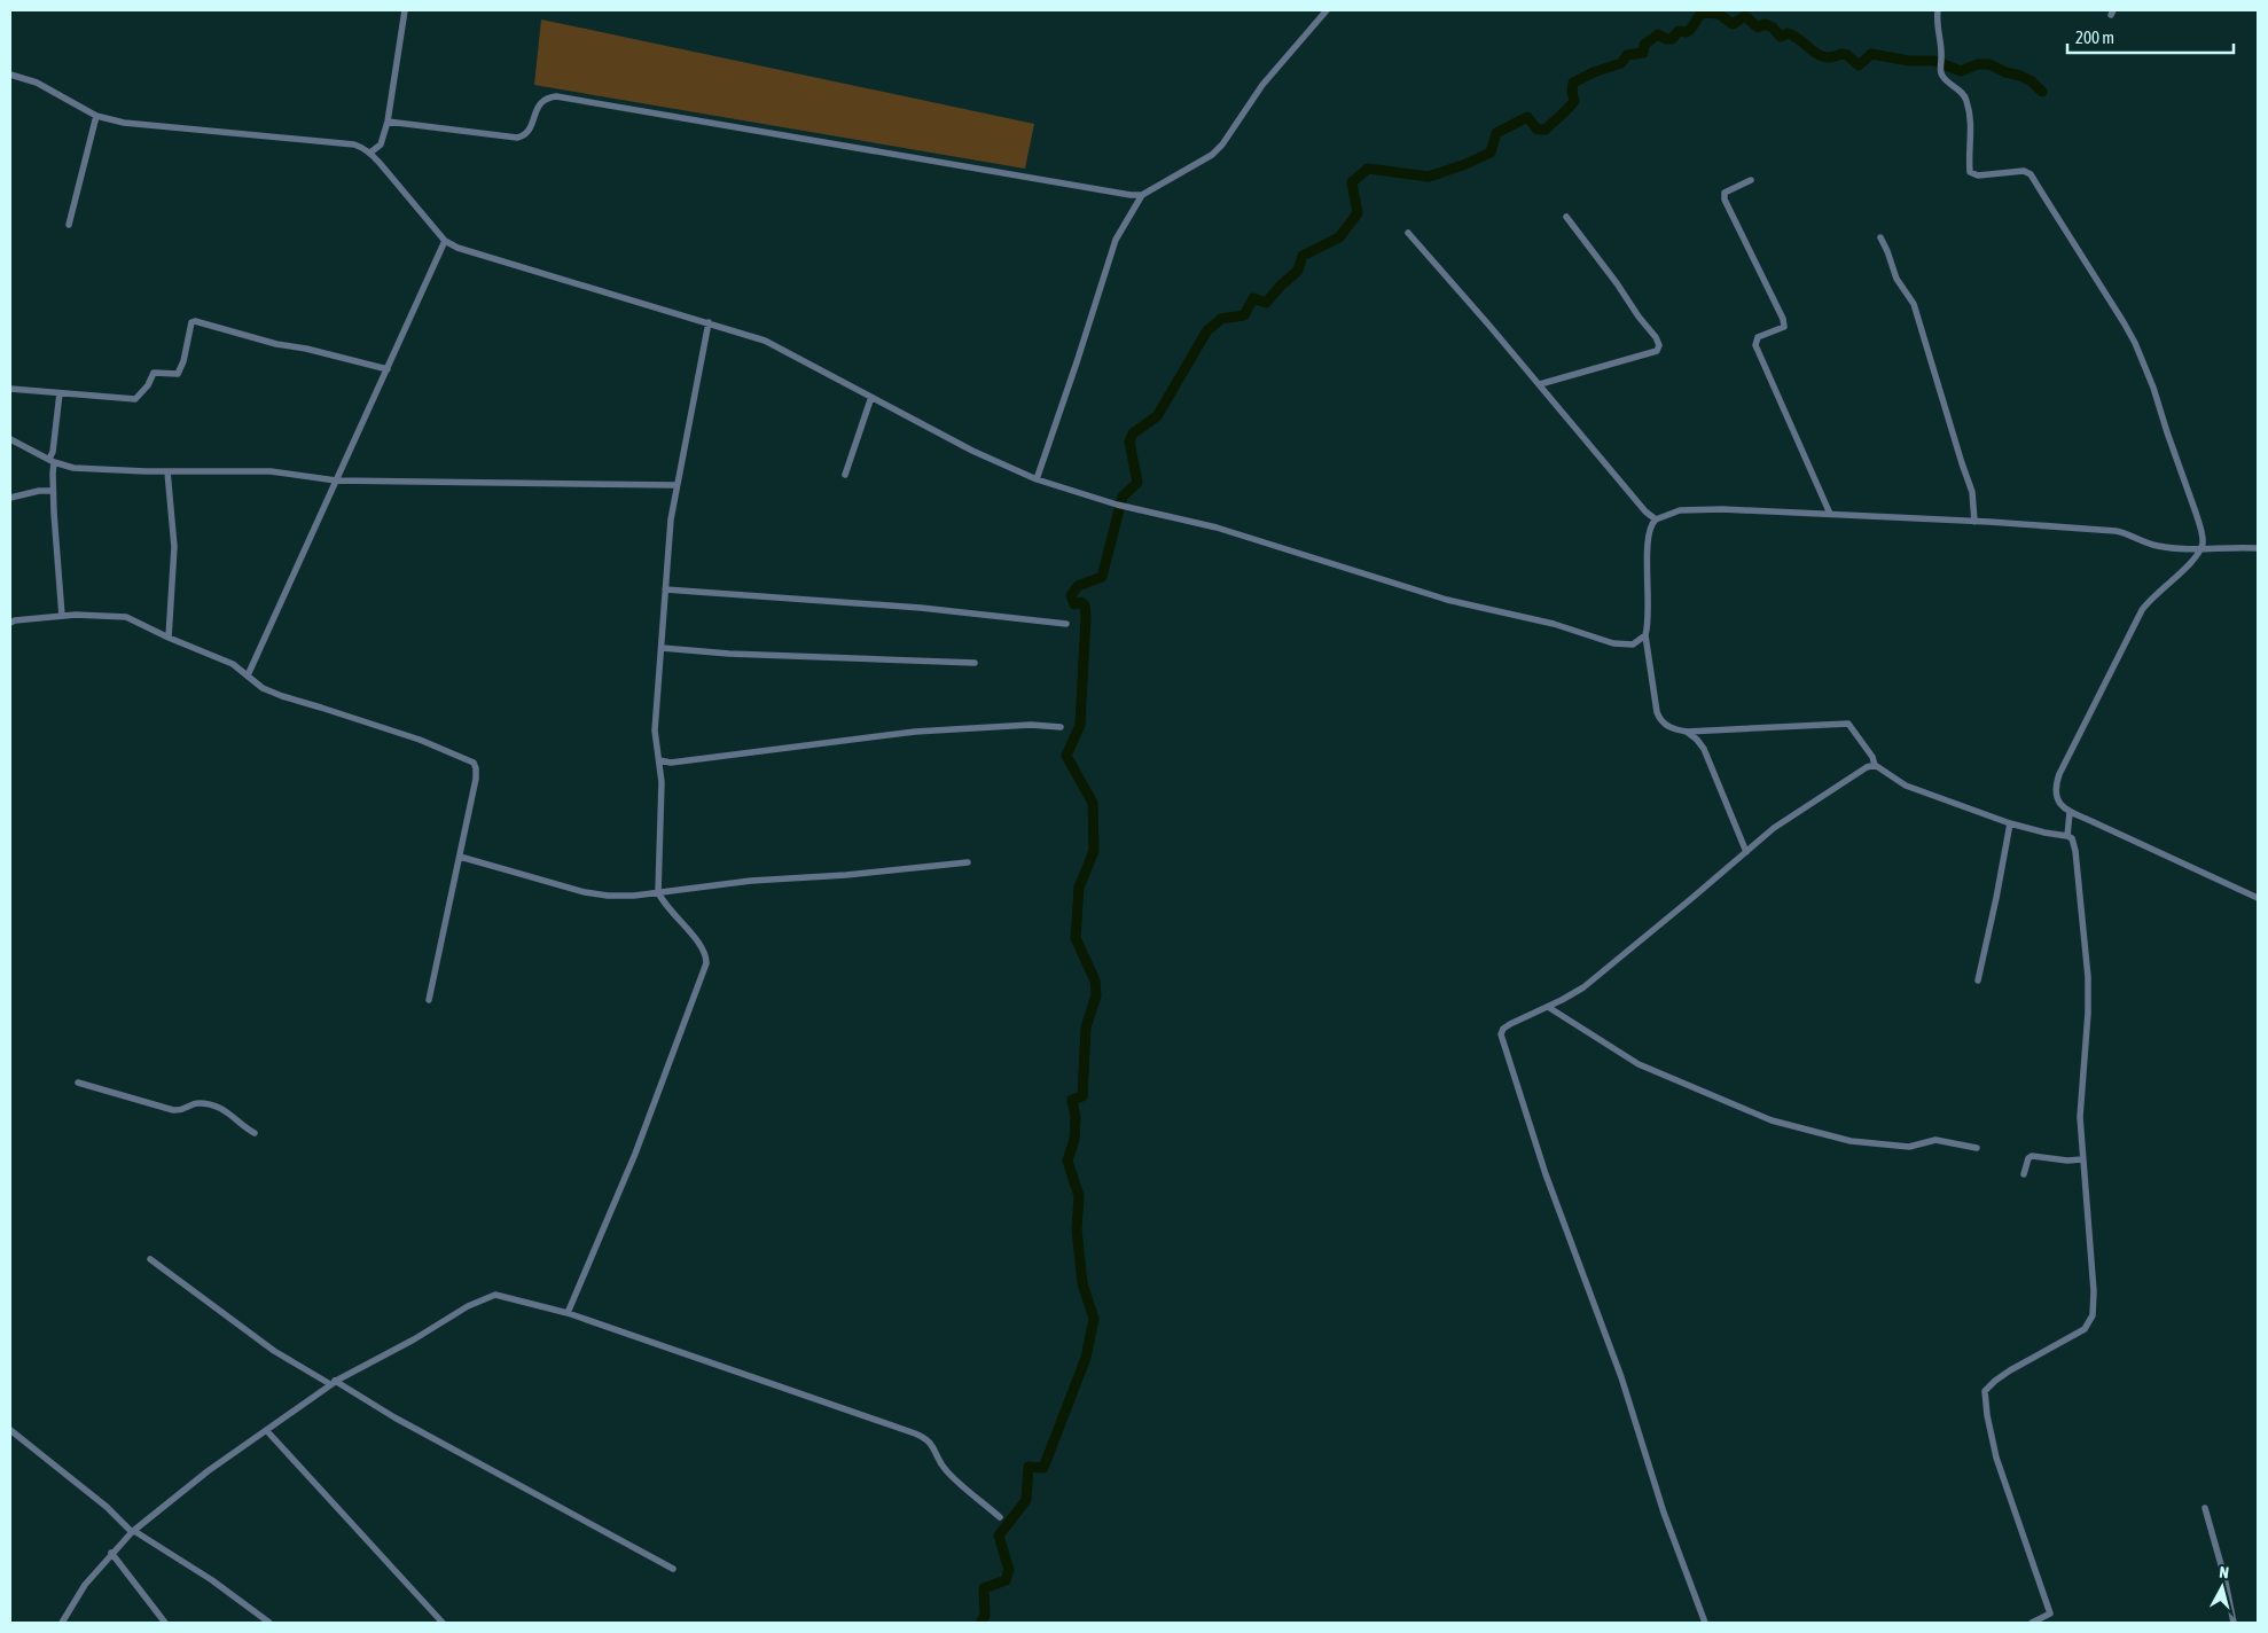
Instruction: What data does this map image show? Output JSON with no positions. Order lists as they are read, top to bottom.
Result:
{
  "scale_bar": "200 m",
  "north": "top"
}
